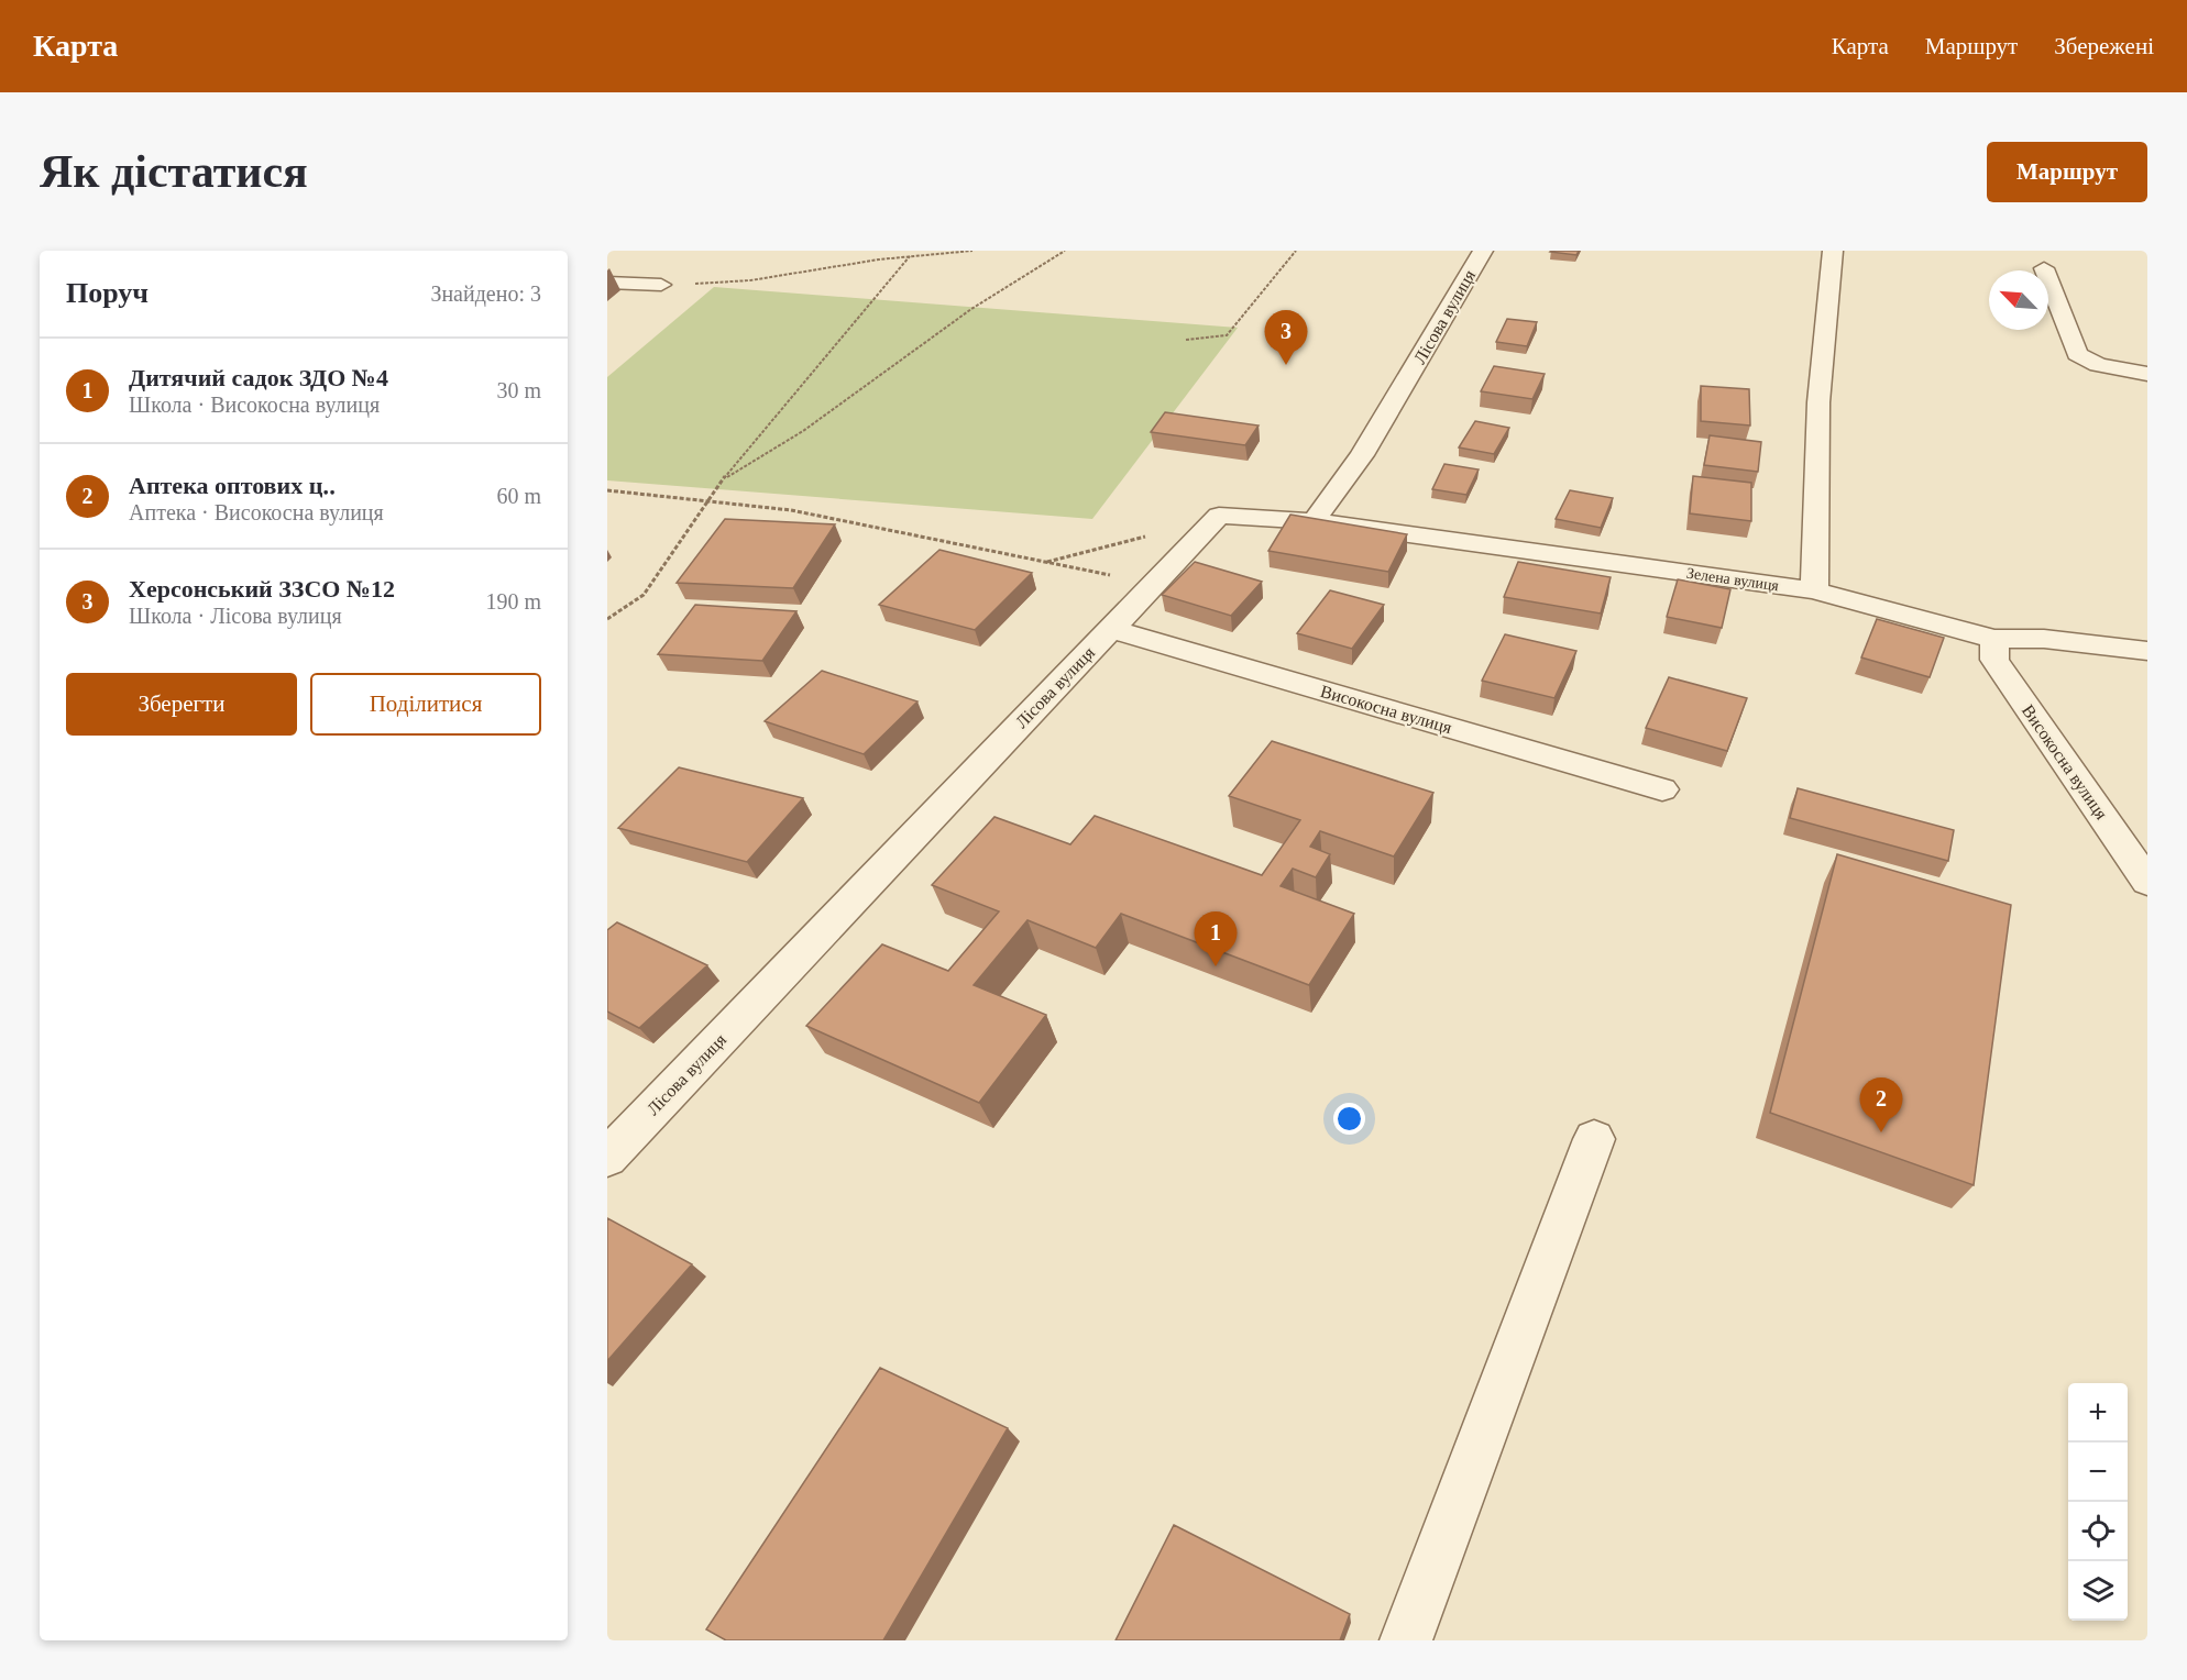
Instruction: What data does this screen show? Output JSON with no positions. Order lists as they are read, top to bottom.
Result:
{
  "streets": {
    "street": ["Лісова вулиця", "Зелена вулиця", "Високосна вулиця"]
  },
  "crossings": [
    ["Лісова вулиця", "Зелена вулиця"],
    ["Лісова вулиця", "Високосна вулиця"]
  ],
  "north": "top left",
  "page": {
    "header": "Карта",
    "nav": ["Карта", "Маршрут", "Збережені"],
    "buttons": [
      "Маршрут",
      ["Зберегти", "Поділитися"]
    ],
    "title": "Як дістатися",
    "heading": ["Поруч", "Знайдено: 3"],
    "pins": ["3", "1", "2"],
    "list": [
      {
        "mark": "1",
        "name": "Дитячий садок ЗДО №4",
        "note": "Школа · Високосна вулиця",
        "value": "30 m"
      },
      {
        "mark": "2",
        "name": "Аптека оптових ц‥",
        "note": "Аптека · Високосна вулиця",
        "value": "60 m"
      },
      {
        "mark": "3",
        "name": "Херсонський ЗЗСО №12",
        "note": "Школа · Лісова вулиця",
        "value": "190 m"
      }
    ],
    "map_buttons": ["+", "−"]
  }
}
